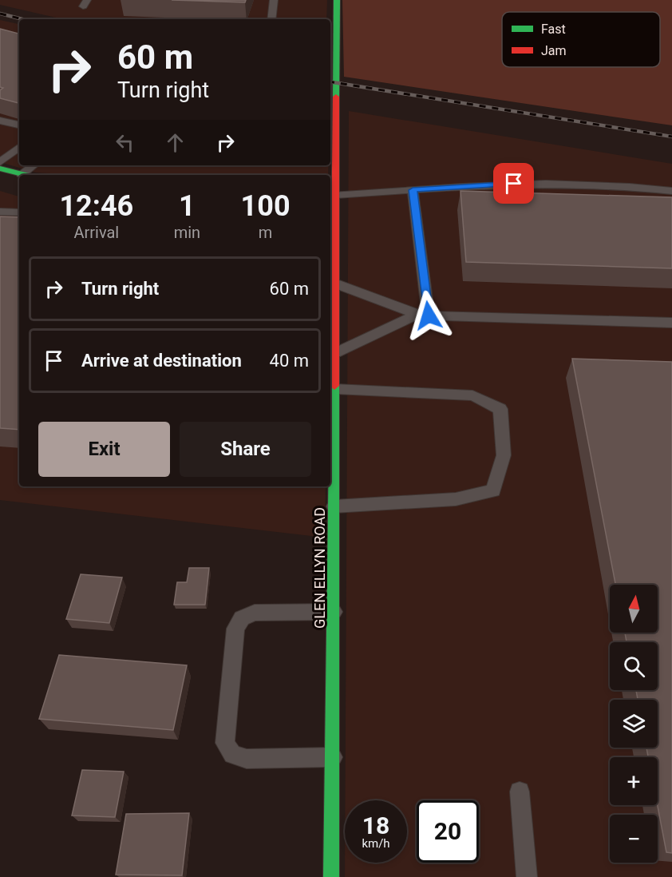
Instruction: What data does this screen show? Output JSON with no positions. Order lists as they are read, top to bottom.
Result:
{
  "streets": {
    "street": ["GLEN ELLYN ROAD"]
  },
  "legend": ["Fast", "Jam"],
  "north": "top",
  "page": {
    "turn": ["60 m", "Turn right"],
    "eta": [
      "12:46",
      "Arrival",
      "1",
      "min",
      "100",
      "m"
    ],
    "list": [
      {
        "name": "Turn right",
        "value": "60 m"
      },
      {
        "name": "Arrive at destination",
        "value": "40 m"
      }
    ],
    "buttons": ["Exit", "Share"],
    "map_buttons": ["+", "−"],
    "speed": "18 km/h",
    "limit": "20"
  }
}
